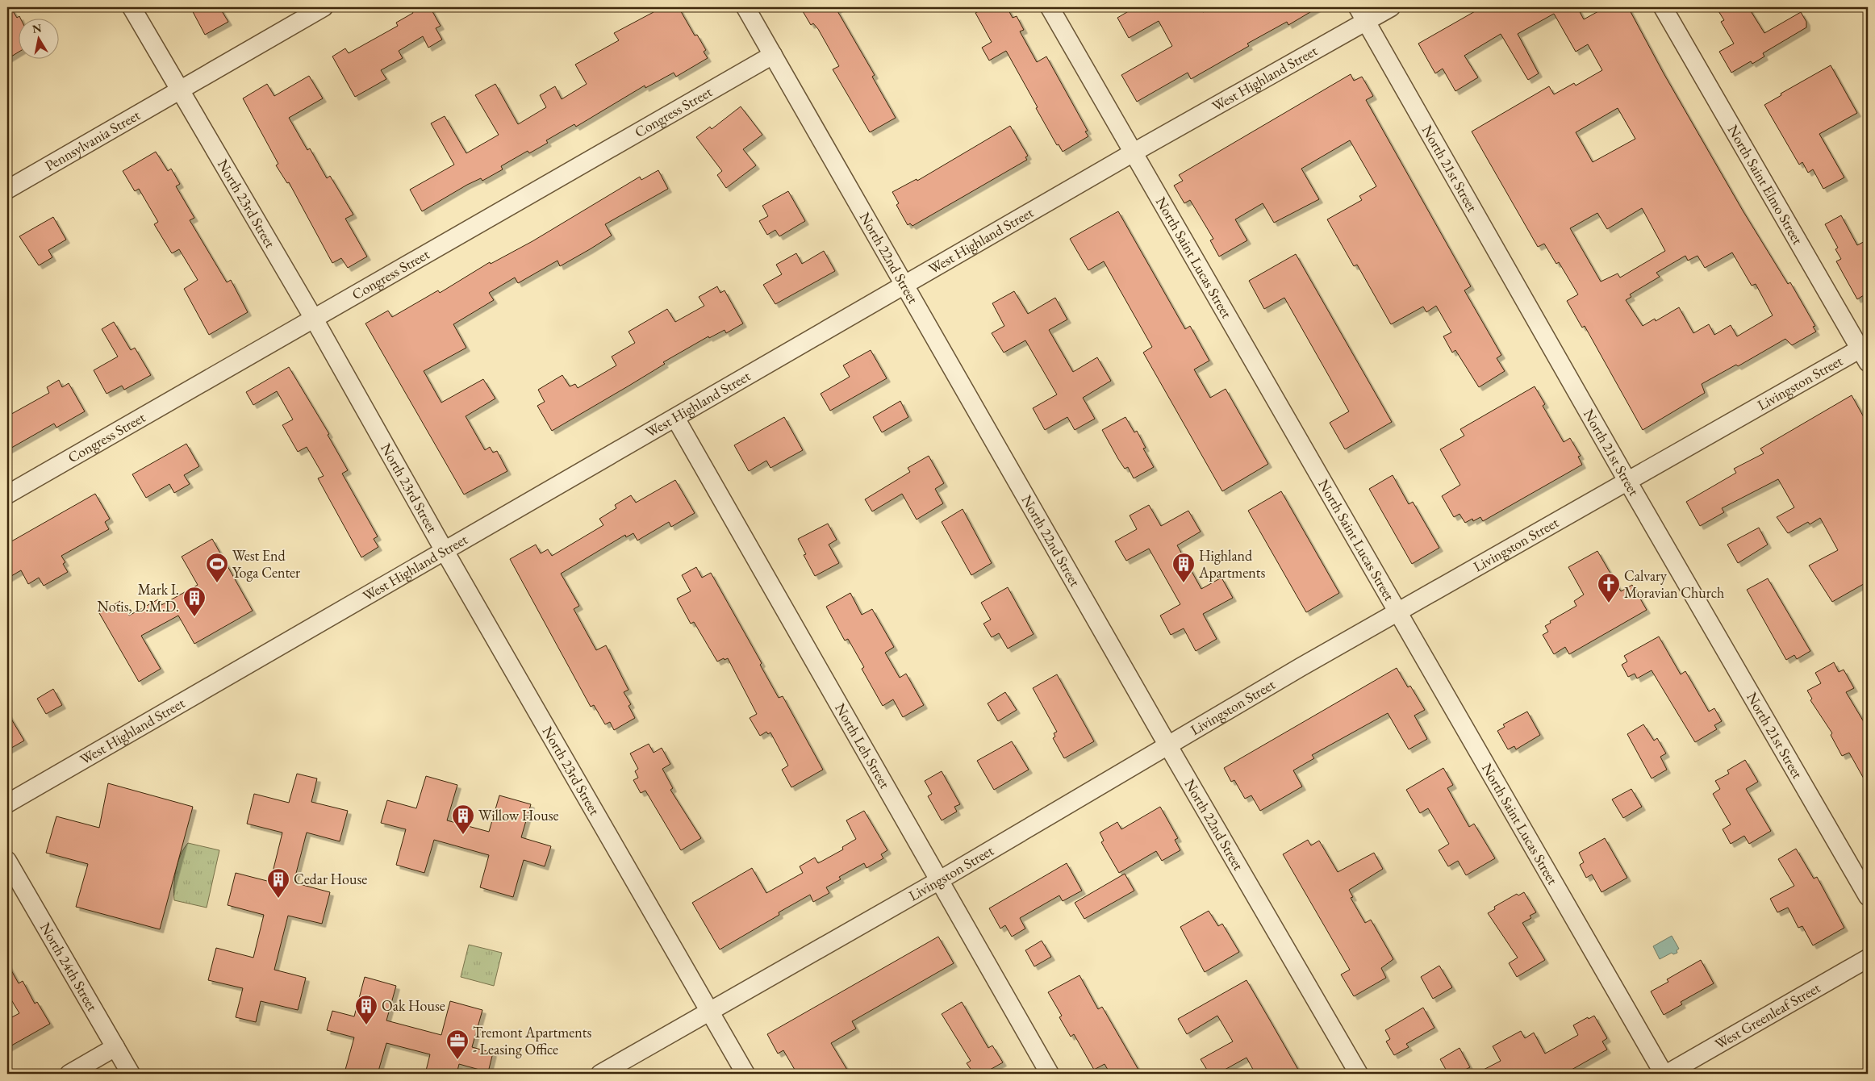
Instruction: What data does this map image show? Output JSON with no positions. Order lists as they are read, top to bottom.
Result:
{
  "streets": {
    "street": [
      "West Highland Street",
      "Congress Street",
      "Pennsylvania Street",
      "North 21st Street",
      "North Saint Elmo Street",
      "North 23rd Street",
      "North 22nd Street",
      "North Saint Lucas Street",
      "Livingston Street",
      "North Leh Street",
      "North 24th Street",
      "West Greenleaf Street"
    ]
  },
  "crossings": [
    ["West Highland Street", "North 21st Street"],
    ["West Highland Street", "North 23rd Street"],
    ["West Highland Street", "North 22nd Street"],
    ["West Highland Street", "North Saint Lucas Street"],
    ["West Highland Street", "North Leh Street"],
    ["Congress Street", "North 23rd Street"],
    ["Congress Street", "North 22nd Street"],
    ["Pennsylvania Street", "North 23rd Street"],
    ["North 21st Street", "Livingston Street"],
    ["North Saint Elmo Street", "Livingston Street"],
    ["North 23rd Street", "Livingston Street"],
    ["North 22nd Street", "Livingston Street"],
    ["North Saint Lucas Street", "Livingston Street"],
    ["Livingston Street", "North Leh Street"]
  ],
  "places": {
    "sports": ["West End Yoga Center"],
    "building": [
      "Highland Apartments",
      "Mark I. Notis, D.M.D.",
      "Willow House",
      "Cedar House",
      "Oak House"
    ],
    "church": ["Calvary Moravian Church"],
    "office": ["Tremont Apartments - Leasing Office"]
  },
  "north": "top"
}
